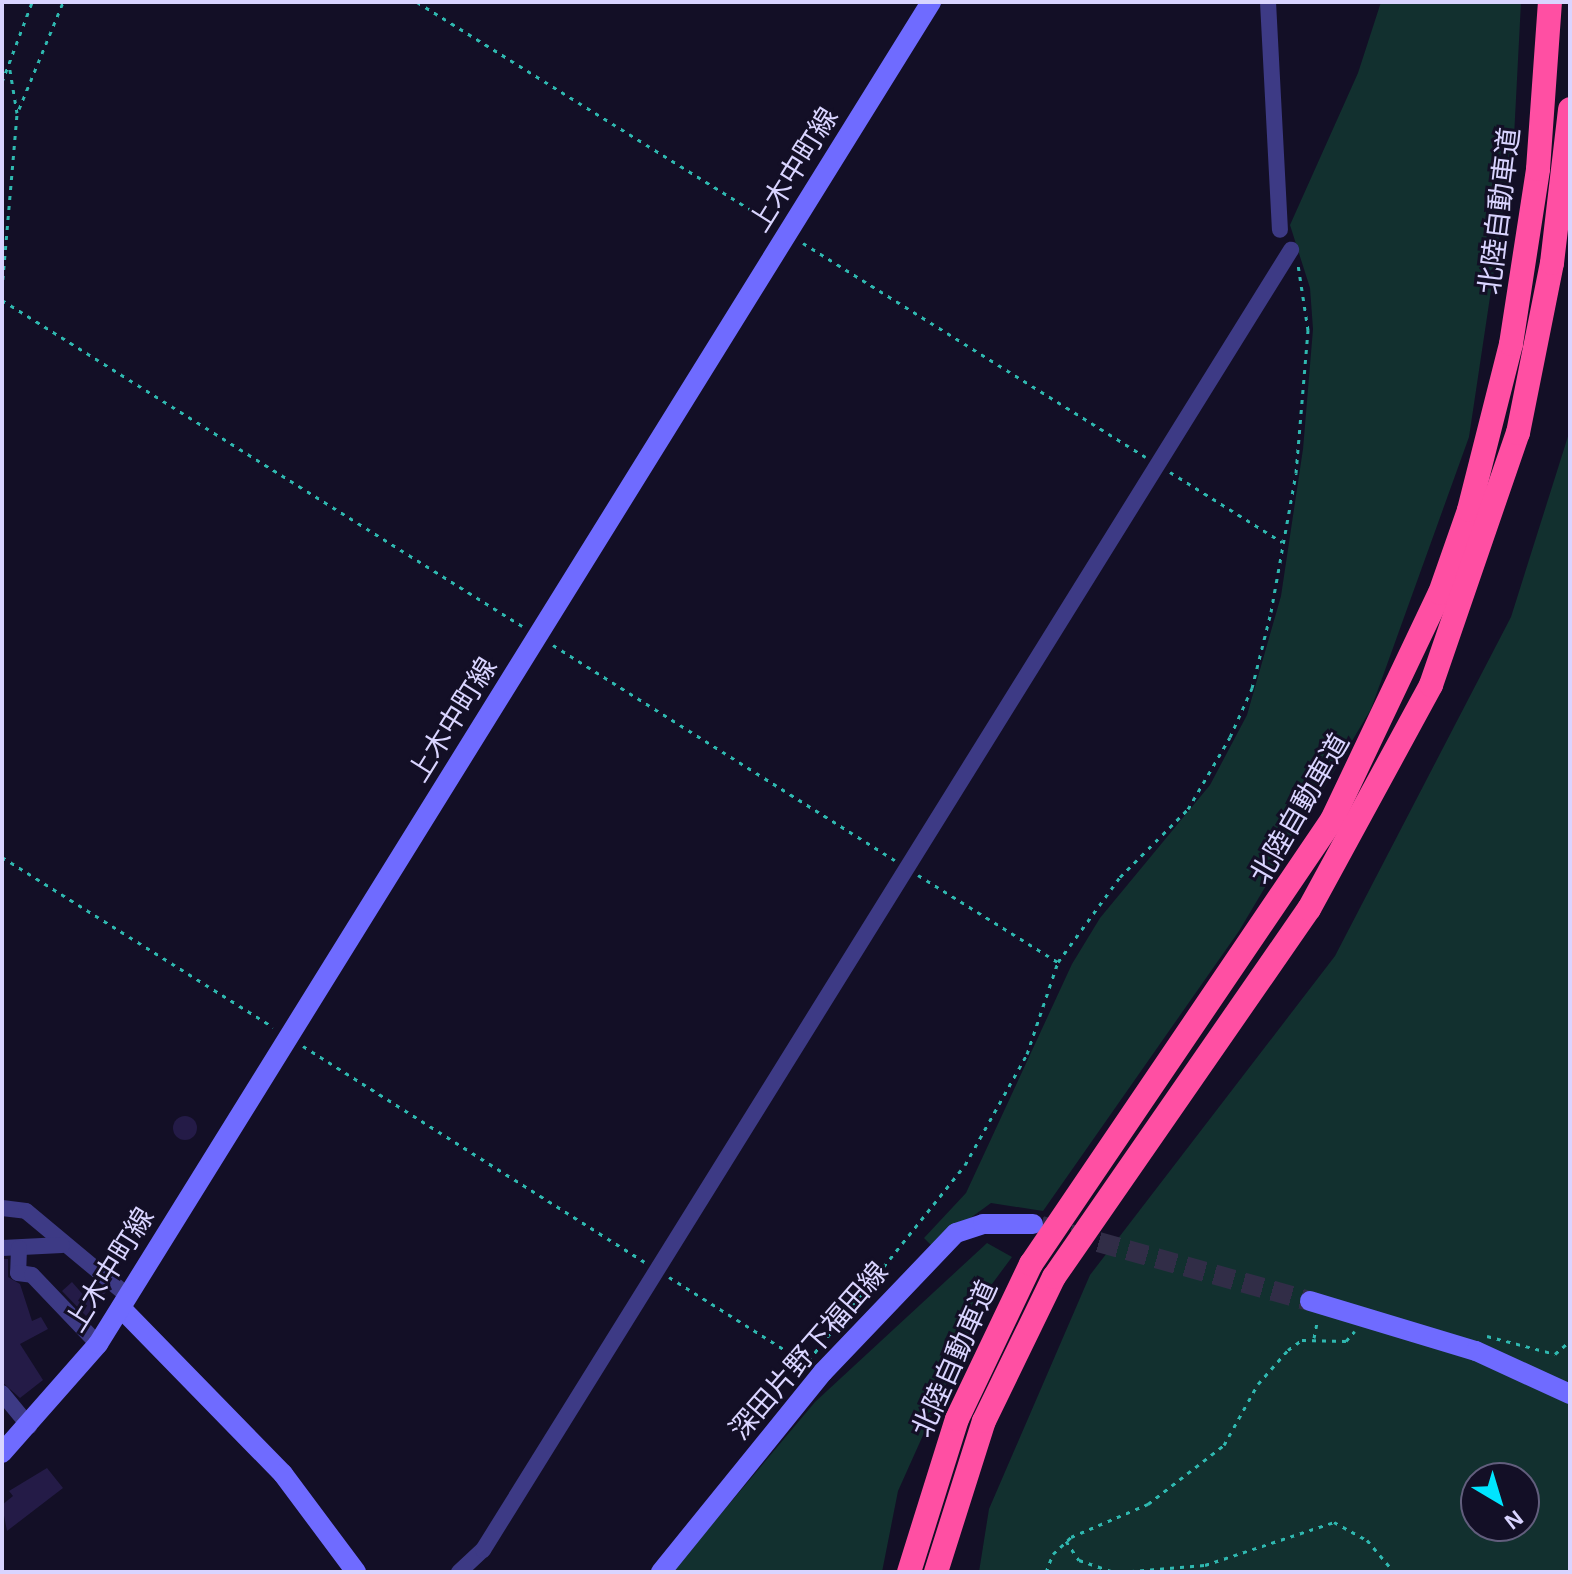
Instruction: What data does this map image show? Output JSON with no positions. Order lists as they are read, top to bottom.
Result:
{
  "streets": {
    "highway": ["北陸自動車道"],
    "main road": ["上木中町線", "深田片野下福田線"]
  },
  "north": "bottom right"
}
